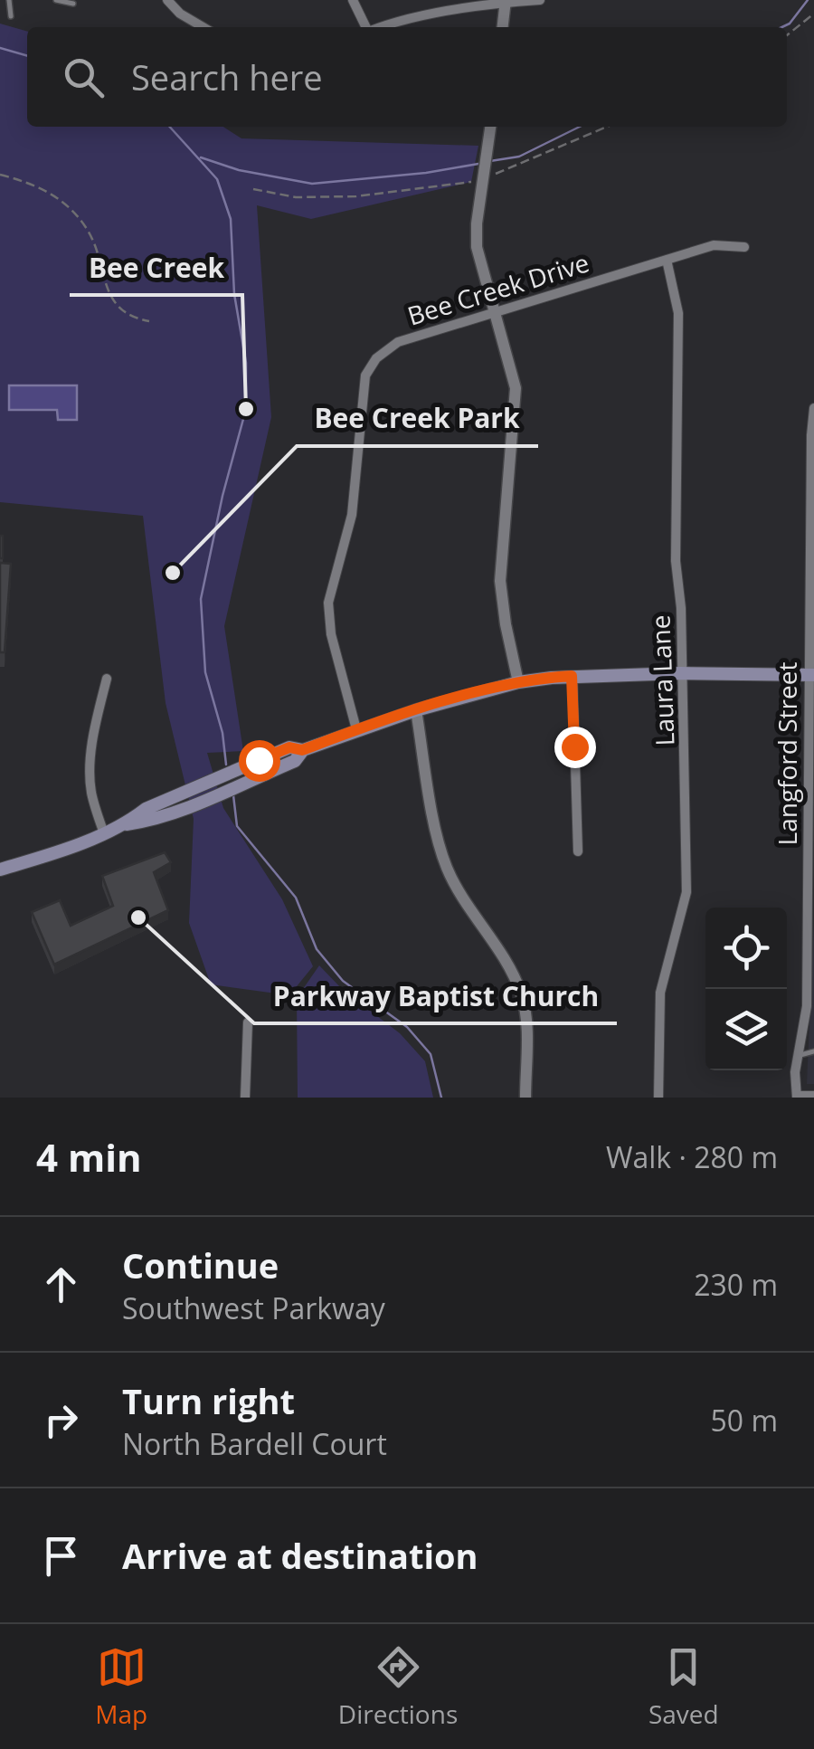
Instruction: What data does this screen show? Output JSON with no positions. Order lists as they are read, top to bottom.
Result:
{
  "streets": {
    "street": ["Bee Creek Drive", "Laura Lane", "Langford Street"]
  },
  "crossings": [
    ["Bee Creek Drive", "Laura Lane"]
  ],
  "places": ["Bee Creek", "Bee Creek Park", "Parkway Baptist Church"],
  "page": {
    "search": "Search here",
    "heading": ["4 min", "Walk · 280 m"],
    "list": [
      ["Continue", "Southwest Parkway", "230 m"],
      ["Turn right", "North Bardell Court", "50 m"],
      "Arrive at destination"
    ],
    "nav": ["Map", "Directions", "Saved"]
  }
}
